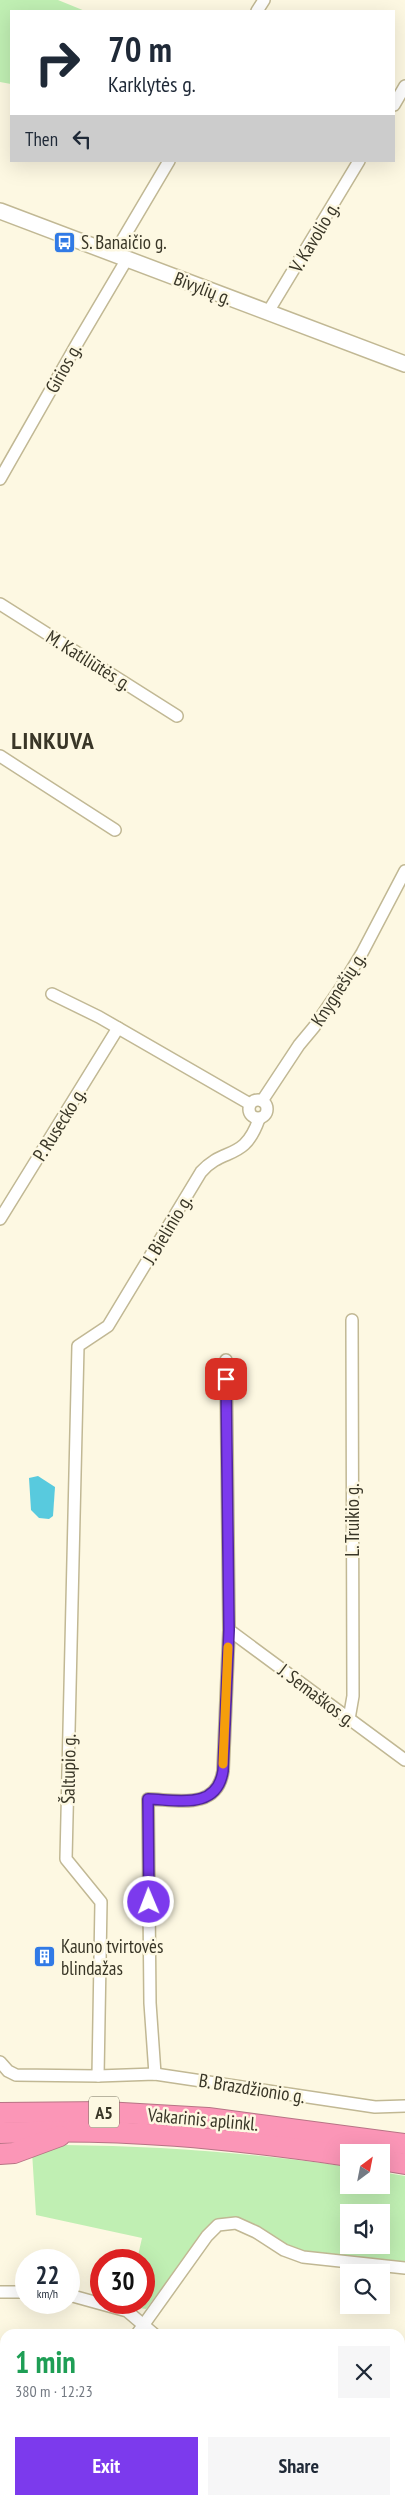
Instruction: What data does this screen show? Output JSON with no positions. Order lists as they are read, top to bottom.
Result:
{
  "streets": {
    "highway": ["A5", "Vakarinis aplinkl."],
    "street": [
      "V. Kavolio g.",
      "Bivylių g.",
      "Girios g.",
      "M. Katiliūtės g.",
      "Knygnešių g.",
      "P. Rusecko g.",
      "J. Bielinio g.",
      "L. Truikio g.",
      "J. Semaškos g.",
      "Šaltupio g.",
      "B. Brazdžionio g."
    ]
  },
  "crossings": [
    ["V. Kavolio g.", "Bivylių g."],
    ["Bivylių g.", "Girios g."],
    ["Knygnešių g.", "J. Bielinio g."],
    ["J. Bielinio g.", "Šaltupio g."],
    ["L. Truikio g.", "J. Semaškos g."],
    ["Šaltupio g.", "B. Brazdžionio g."]
  ],
  "districts": ["LINKUVA"],
  "places": {
    "bus stop": ["S. Banaičio g."],
    "building": ["Kauno tvirtovės blindažas"]
  },
  "north": "top right",
  "page": {
    "turn": ["70 m", "Karklytės g."],
    "then": "Then",
    "speed": "22 km/h",
    "limit": "30",
    "heading": ["1 min", "380 m · 12:23"],
    "buttons": ["Exit", "Share"]
  }
}
